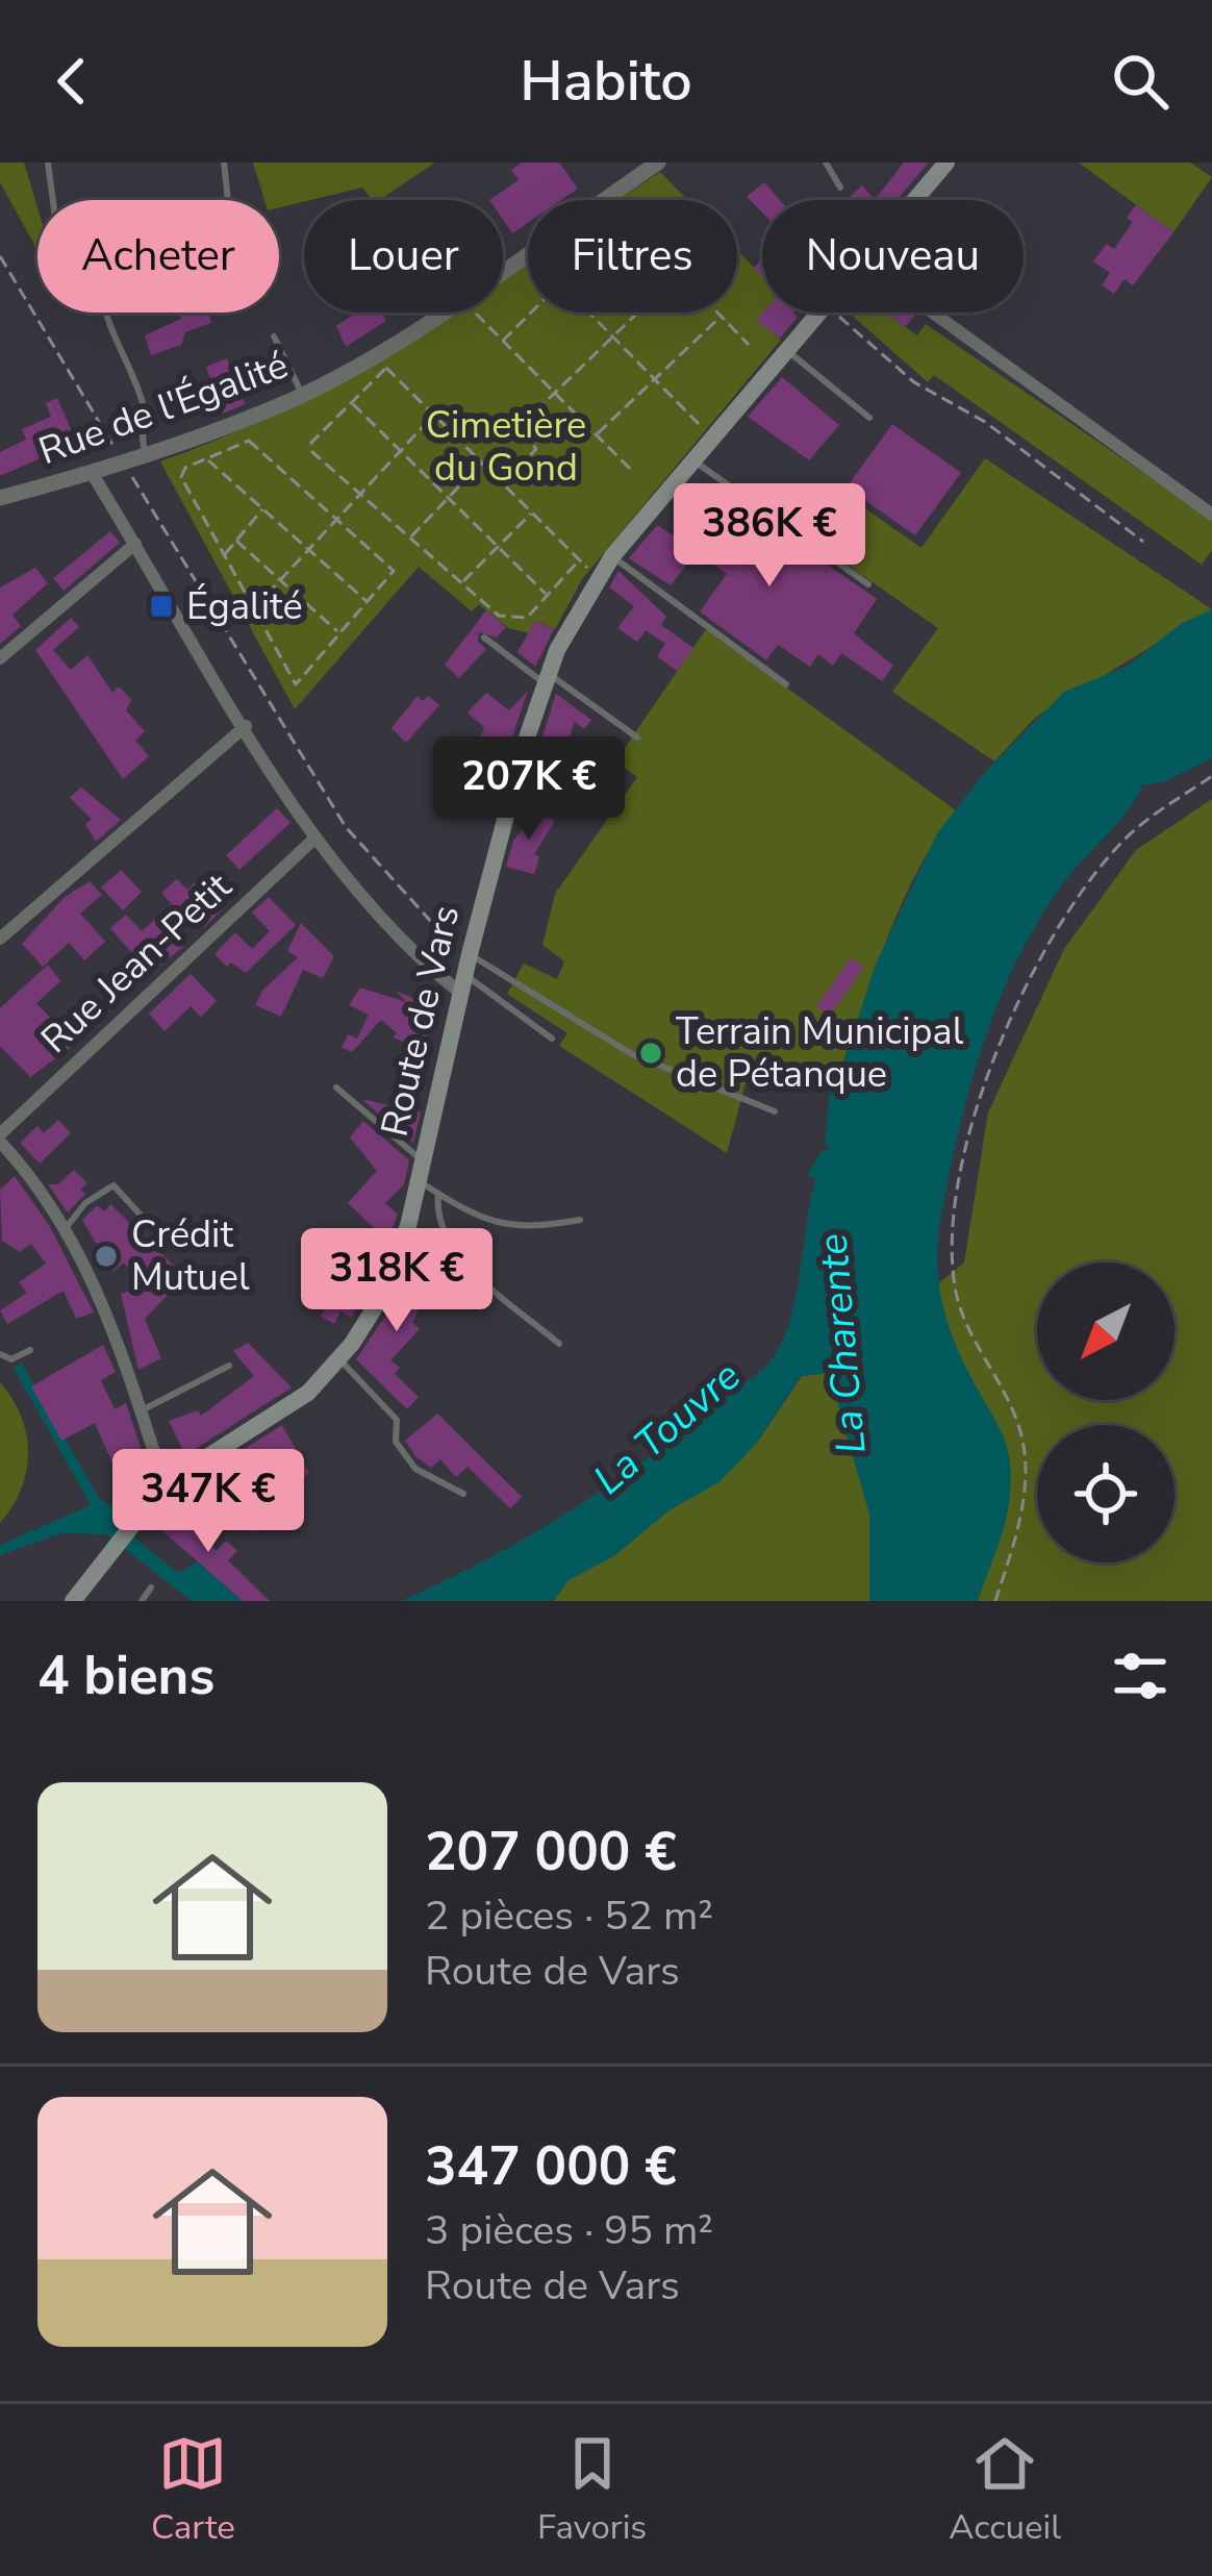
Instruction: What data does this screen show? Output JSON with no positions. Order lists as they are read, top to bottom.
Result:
{
  "streets": {
    "main road": ["Route de Vars"],
    "street": ["Rue de l'Égalité", "Rue Jean-Petit"]
  },
  "water": ["La Charente", "La Touvre"],
  "parks": ["Cimetière du Gond"],
  "places": {
    "transit": ["Égalité"],
    "other": ["Terrain Municipal de Pétanque", "Crédit Mutuel"]
  },
  "north": "bottom left",
  "page": {
    "header": "Habito",
    "chip": [
      "Acheter",
      "Louer",
      "Filtres",
      "Nouveau"
    ],
    "price": [
      "386K €",
      "207K €",
      "318K €",
      "347K €"
    ],
    "heading": "4 biens",
    "list": [
      {
        "name": "207 000 €",
        "note": "2 pièces · 52 m² · Route de Vars"
      },
      {
        "name": "347 000 €",
        "note": "3 pièces · 95 m² · Route de Vars"
      }
    ],
    "tabs": ["Carte", "Favoris", "Accueil"]
  }
}
